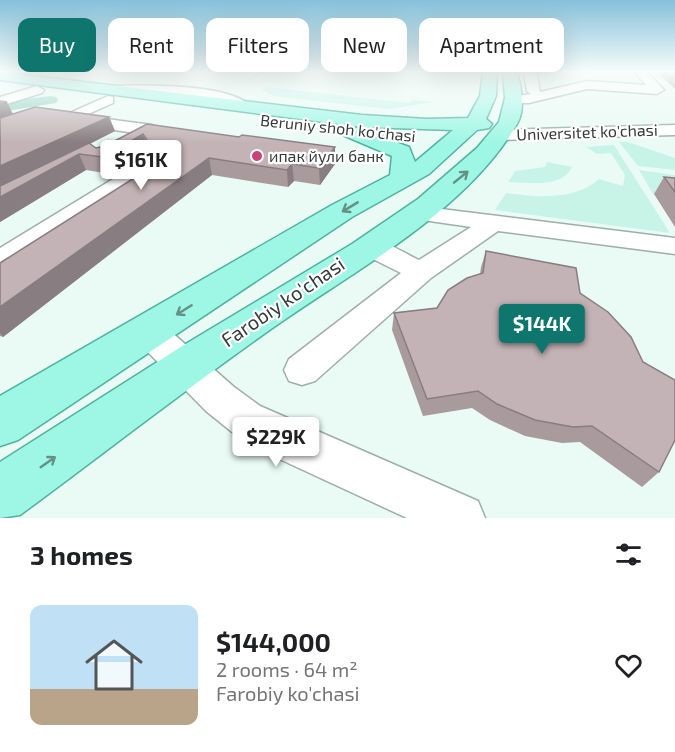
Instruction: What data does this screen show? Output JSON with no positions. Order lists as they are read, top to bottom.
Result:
{
  "streets": {
    "main road": ["Beruniy shoh ko'chasi", "Farobiy ko'chasi"],
    "street": ["Universitet ko'chasi"]
  },
  "crossings": [
    ["Beruniy shoh ko'chasi", "Universitet ko'chasi"],
    ["Beruniy shoh ko'chasi", "Farobiy ko'chasi"],
    ["Universitet ko'chasi", "Farobiy ko'chasi"]
  ],
  "places": ["ипак йули банк"],
  "page": {
    "chip": [
      "Buy",
      "Rent",
      "Filters",
      "New",
      "Apartment"
    ],
    "price": ["$161K", "$144K", "$229K"],
    "heading": "3 homes",
    "list": [
      {
        "name": "$144,000",
        "note": "2 rooms · 64 m² · Farobiy ko'chasi"
      }
    ]
  }
}
